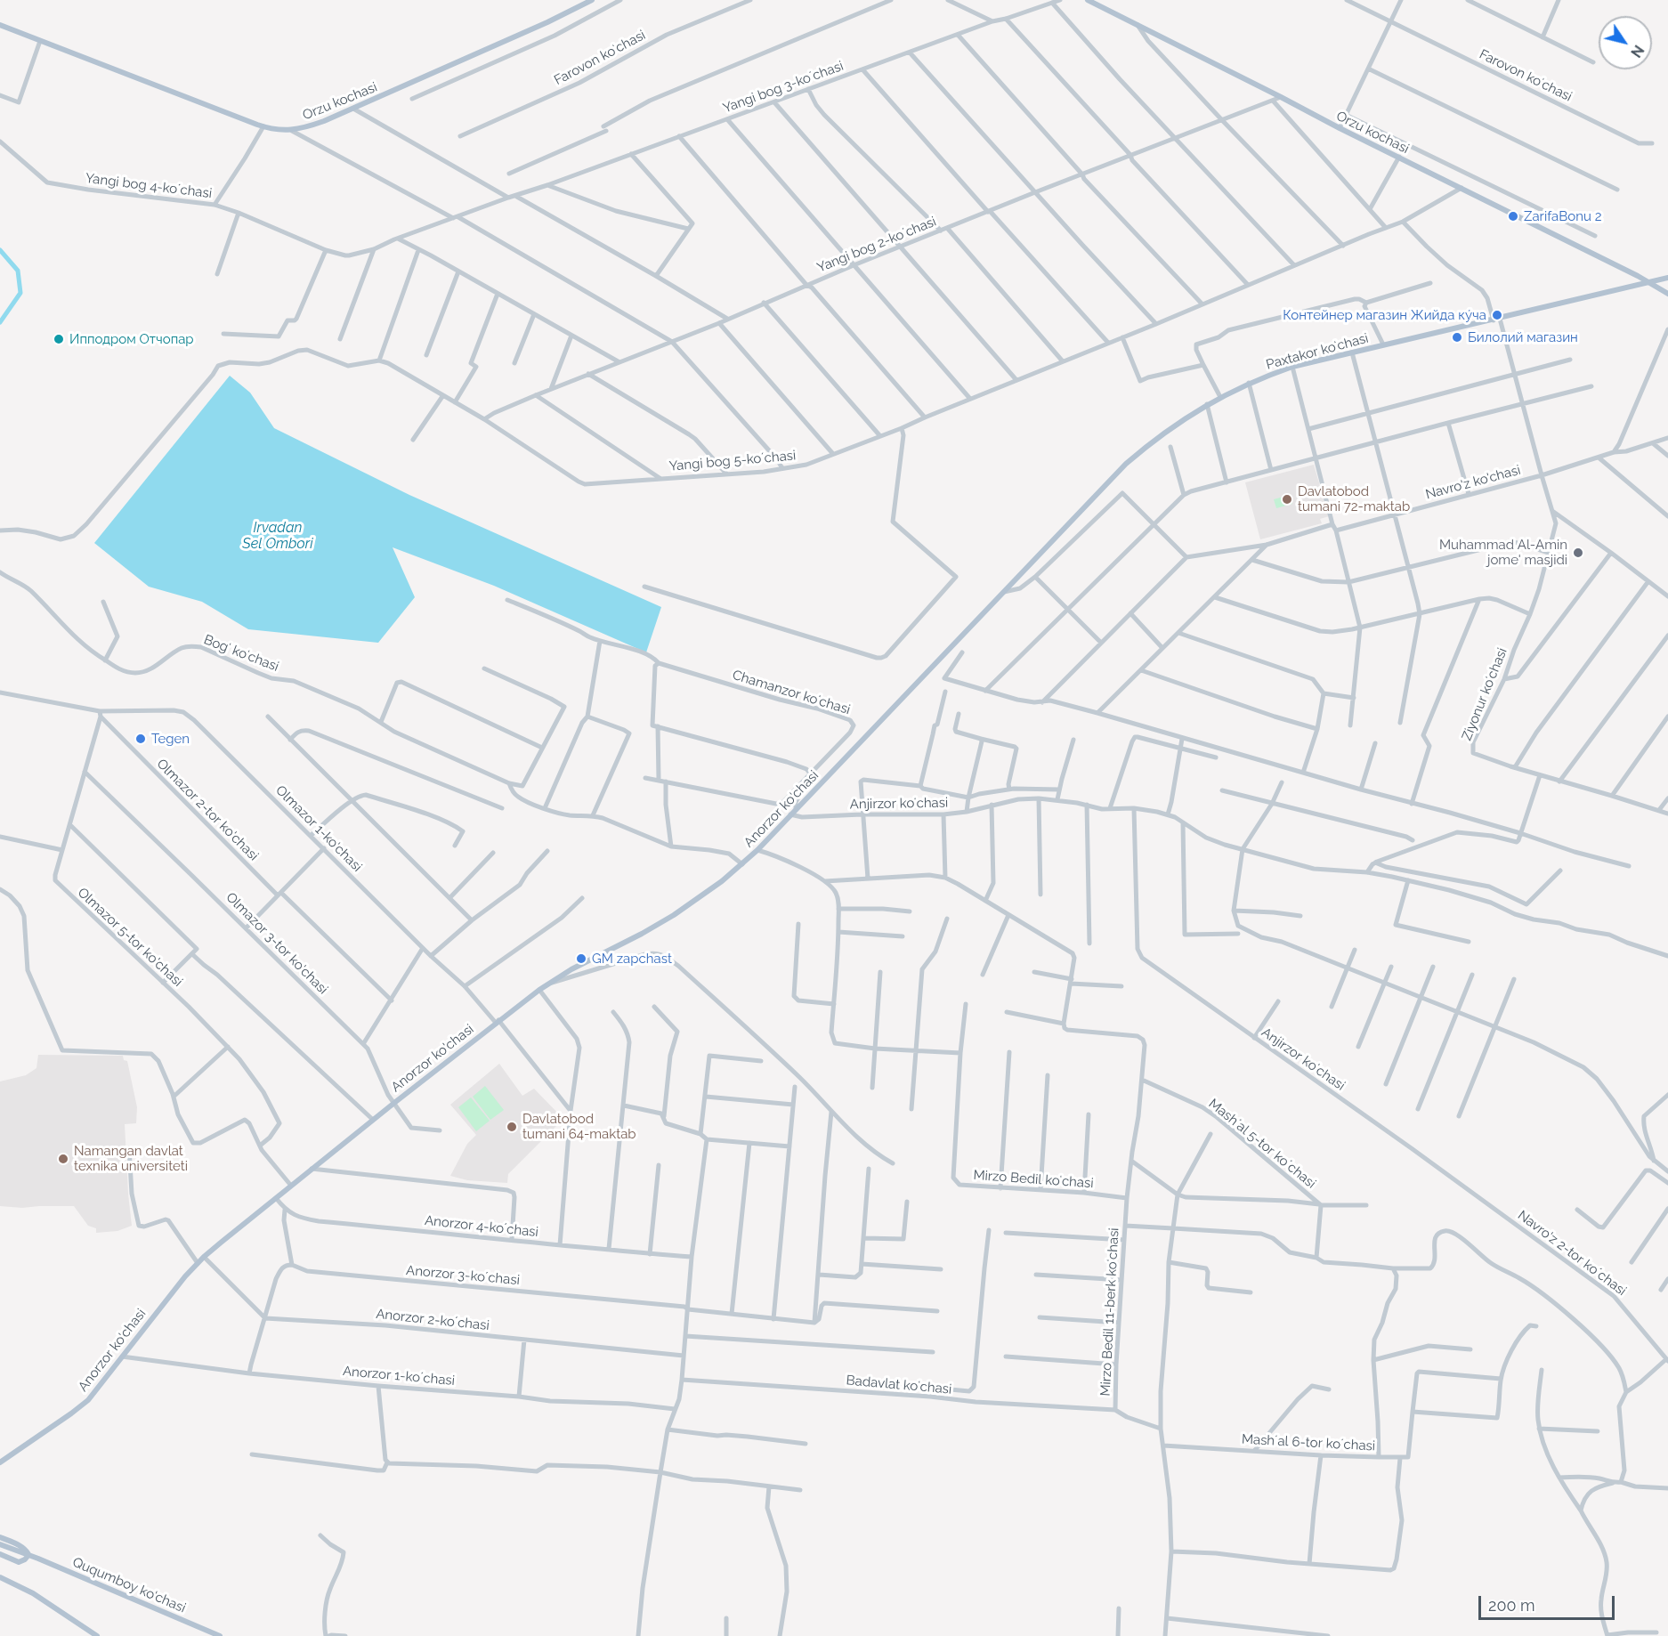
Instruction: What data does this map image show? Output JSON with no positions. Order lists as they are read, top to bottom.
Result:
{
  "streets": {
    "main road": [
      "Orzu kochasi",
      "Paxtakor koʻchasi",
      "Anorzor ko'chasi",
      "Ququmboy ko'chasi"
    ],
    "street": [
      "Farovon koʻchasi",
      "Yangi bog 3-koʼchasi",
      "Yangi bog 4-koʼchasi",
      "Yangi bog 2-koʼchasi",
      "Yangi bog 5-koʼchasi",
      "Navro'z ko'chasi",
      "Bogʻ koʻchasi",
      "Chamanzor koʻchasi",
      "Ziyonur koʻchasi",
      "Anjirzor koʻchasi",
      "Olmazor 2-tor ko'chasi",
      "Olmazor 1-ko'chasi",
      "Olmazor 5-tor ko'chasi",
      "Olmazor 3-tor ko'chasi",
      "Mashʼal 5-tor koʼchasi",
      "Mirzo Bedil koʻchasi",
      "Аnorzor 4-koʼchasi",
      "Аnorzor 3-koʼchasi",
      "Mirzo Bedil 11-berk koʻchasi",
      "Аnorzor 2-koʼchasi",
      "Аnorzor 1-koʼchasi",
      "Badavlat koʻchasi",
      "Mashʼal 6-tor koʼchasi"
    ]
  },
  "crossings": [
    ["Yangi bog 3-koʼchasi", "Yangi bog 4-koʼchasi"],
    ["Orzu kochasi", "Yangi bog 2-koʼchasi"],
    ["Orzu kochasi", "Paxtakor koʻchasi"],
    ["Orzu kochasi", "Yangi bog 5-koʼchasi"],
    ["Yangi bog 2-koʼchasi", "Yangi bog 5-koʼchasi"],
    ["Paxtakor koʻchasi", "Ziyonur koʻchasi"],
    ["Paxtakor koʻchasi", "Anorzor ko'chasi"],
    ["Yangi bog 5-koʼchasi", "Ziyonur koʻchasi"],
    ["Navro'z ko'chasi", "Ziyonur koʻchasi"],
    ["Anjirzor koʻchasi", "Anorzor ko'chasi"],
    ["Anorzor ko'chasi", "Olmazor 1-ko'chasi"],
    ["Anorzor ko'chasi", "Olmazor 3-tor ko'chasi"],
    ["Anorzor ko'chasi", "Аnorzor 1-koʼchasi"],
    ["Olmazor 2-tor ko'chasi", "Olmazor 1-ko'chasi"],
    ["Olmazor 2-tor ko'chasi", "Olmazor 5-tor ko'chasi"],
    ["Olmazor 1-ko'chasi", "Olmazor 5-tor ko'chasi"],
    ["Olmazor 5-tor ko'chasi", "Olmazor 3-tor ko'chasi"],
    ["Mashʼal 5-tor koʼchasi", "Mirzo Bedil 11-berk koʻchasi"],
    ["Mirzo Bedil koʻchasi", "Mirzo Bedil 11-berk koʻchasi"],
    ["Mirzo Bedil 11-berk koʻchasi", "Badavlat koʻchasi"]
  ],
  "water": ["Irvadan Sel Ombori"],
  "places": [
    "ZarifaBonu 2",
    "Контейнер магазин Жийда ку́ча",
    "Билолий магазин",
    "Ипподром Отчопар",
    "Davlatobod tumani 72-maktab",
    "Muhammad Al-Amin jome' masjidi",
    "Tegen",
    "GM zapchast",
    "Davlatobod tumani 64-maktab",
    "Namangan davlat texnika universiteti"
  ],
  "scale_bar": "200 m",
  "north": "bottom right"
}
